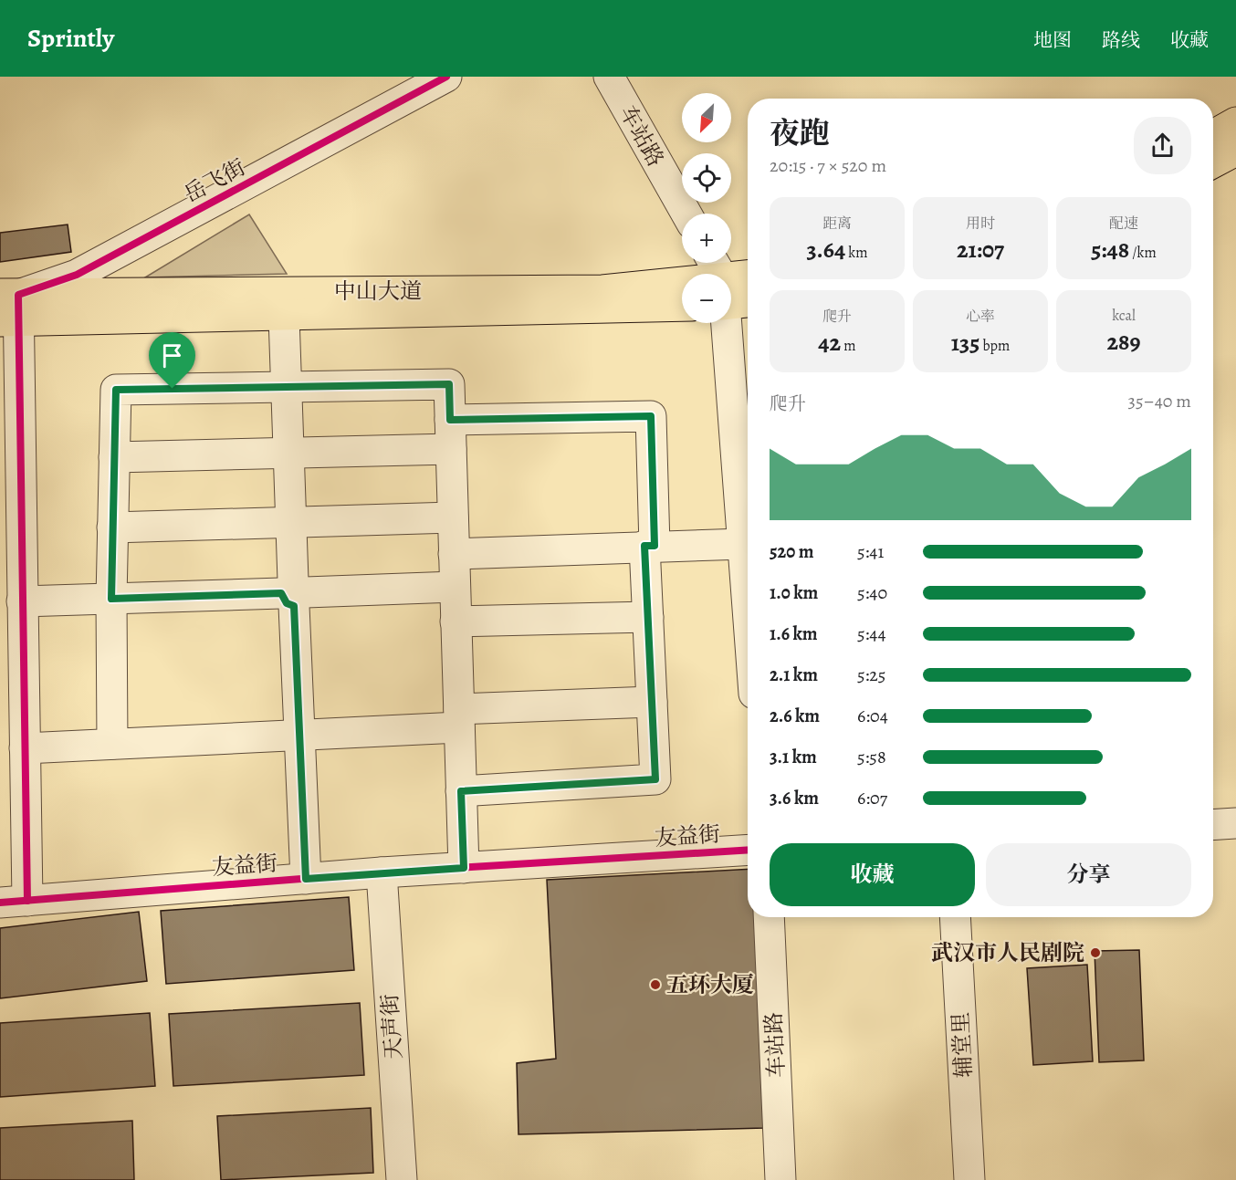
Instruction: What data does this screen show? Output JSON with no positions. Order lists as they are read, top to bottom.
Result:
{
  "streets": {
    "main road": ["中山大道"],
    "street": [
      "车站路",
      "岳飞街",
      "友益街",
      "天声街",
      "辅堂里"
    ]
  },
  "crossings": [
    ["岳飞街", "中山大道"],
    ["友益街", "天声街"]
  ],
  "places": ["武汉市人民剧院", "五环大厦"],
  "north": "bottom left",
  "page": {
    "header": "Sprintly",
    "nav": ["地图", "路线", "收藏"],
    "map_buttons": ["+", "−"],
    "heading": ["夜跑", "20:15 · 7 × 520 m"],
    "stats": [
      ["距离", "3.64 km"],
      ["用时", "21:07"],
      ["配速", "5:48 /km"],
      ["爬升", "42 m"],
      ["心率", "135 bpm"],
      ["kcal", "289"]
    ],
    "chart": ["爬升", "35–40 m"],
    "list": [
      {
        "name": "520 m",
        "note": "5:41"
      },
      {
        "name": "1.0 km",
        "note": "5:40"
      },
      {
        "name": "1.6 km",
        "note": "5:44"
      },
      {
        "name": "2.1 km",
        "note": "5:25"
      },
      {
        "name": "2.6 km",
        "note": "6:04"
      },
      {
        "name": "3.1 km",
        "note": "5:58"
      },
      {
        "name": "3.6 km",
        "note": "6:07"
      }
    ],
    "buttons": ["收藏", "分享"]
  }
}
